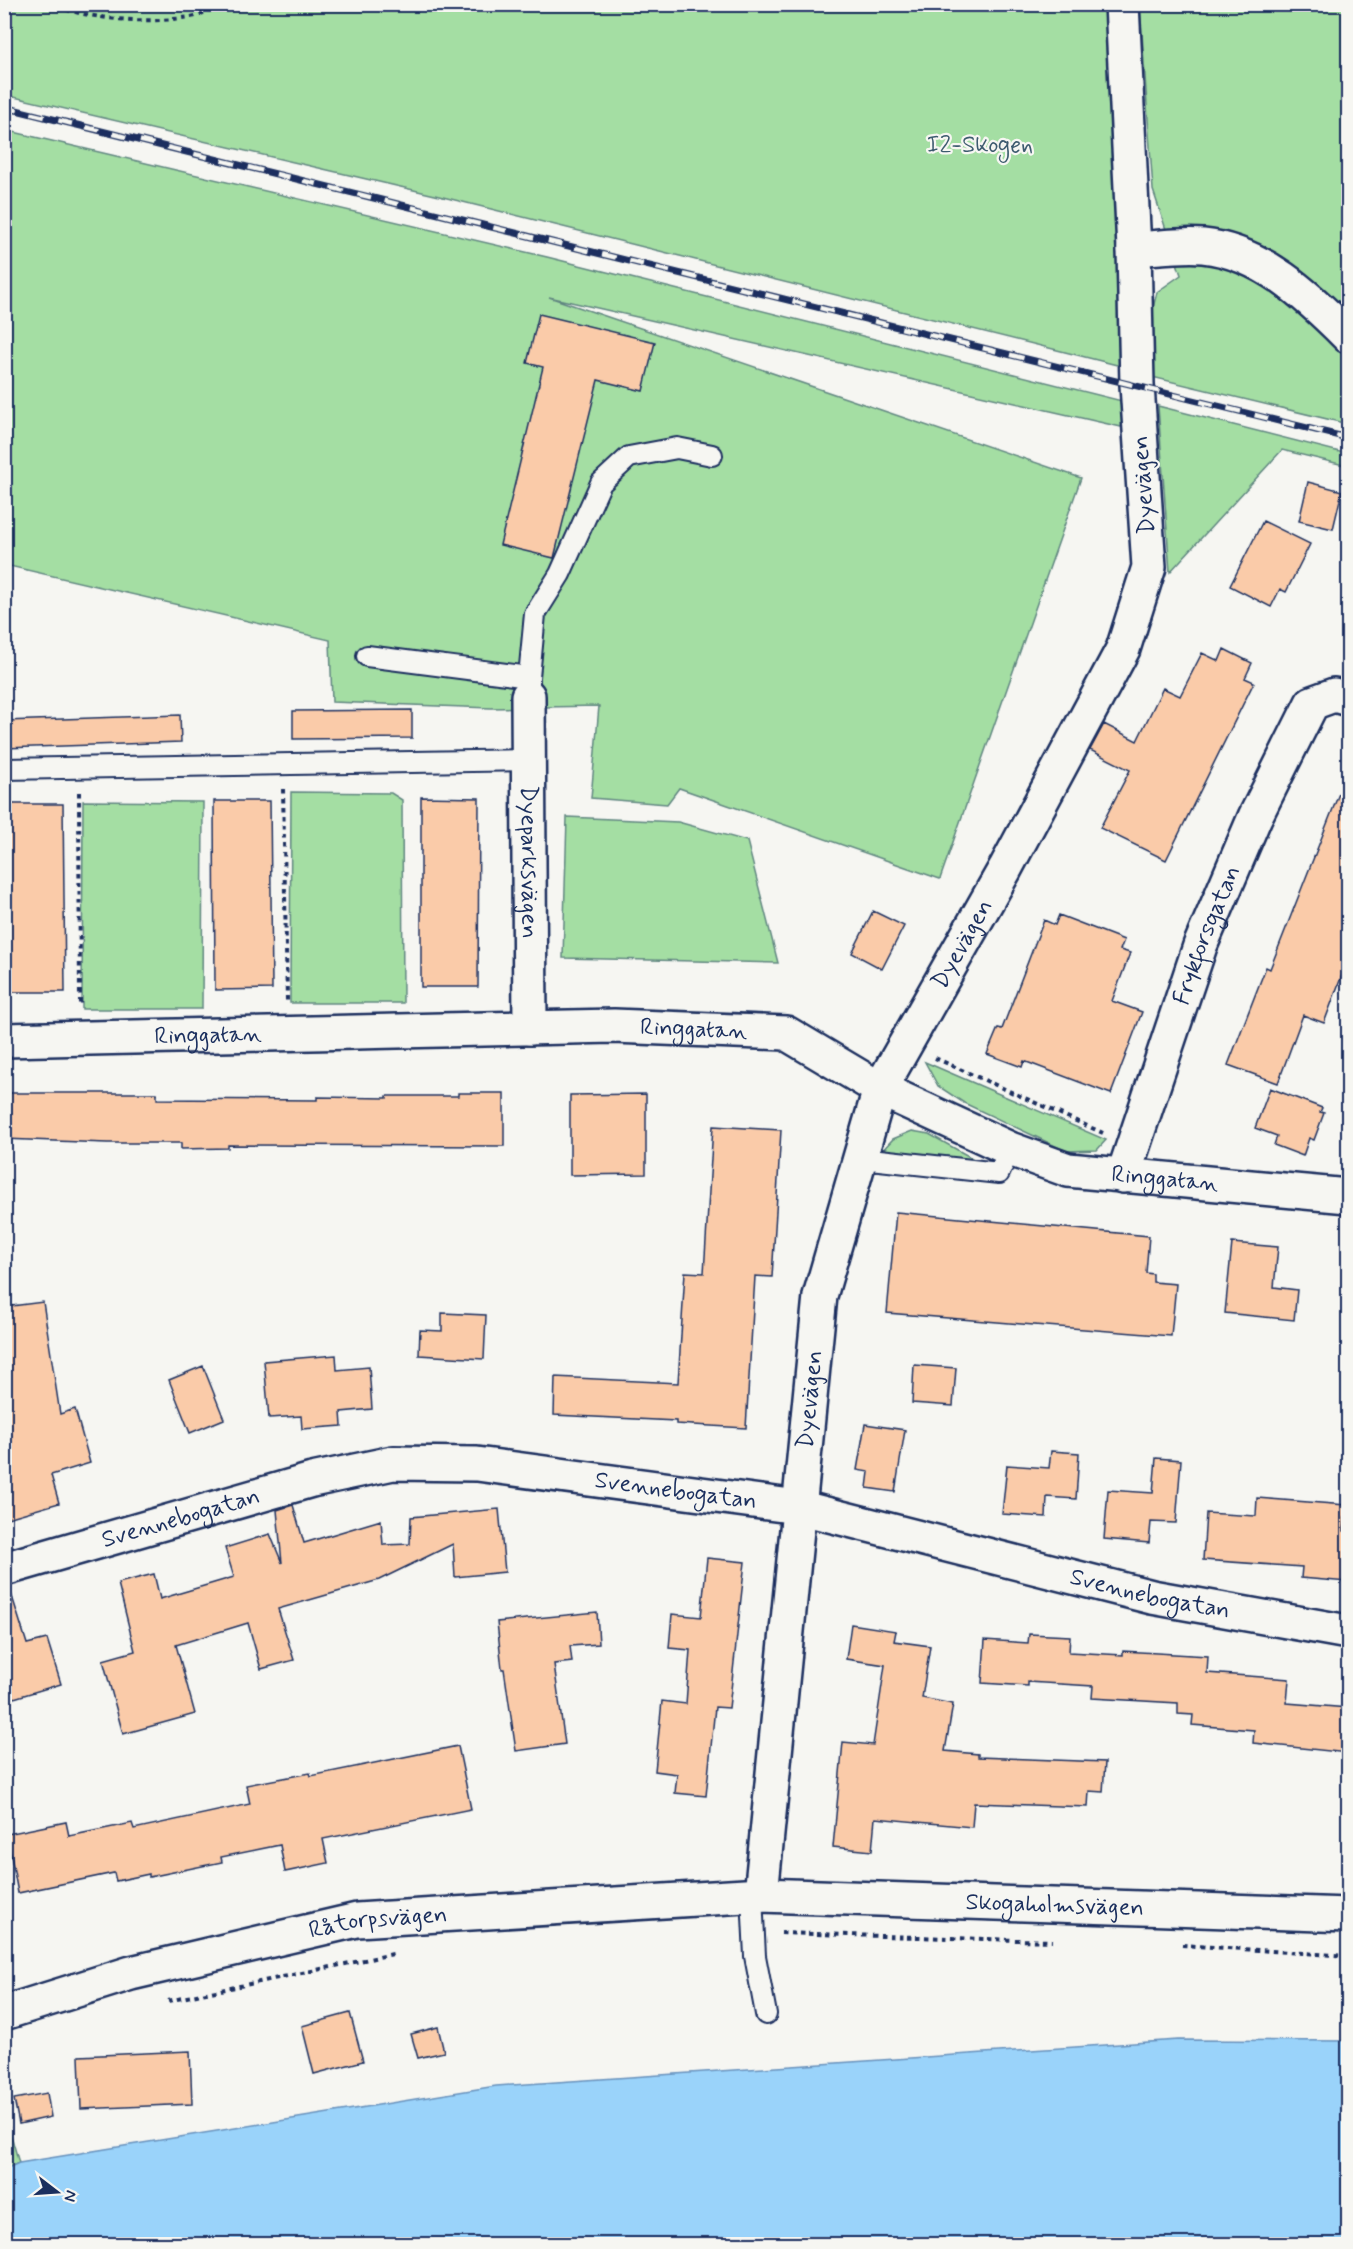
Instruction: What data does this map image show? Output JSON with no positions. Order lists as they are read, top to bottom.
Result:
{
  "streets": {
    "street": [
      "Dyevägen",
      "Dyeparksvägen",
      "Frykforsgatan",
      "Ringgatan",
      "Svennebogatan",
      "Skogaholmsvägen",
      "Råtorpsvägen"
    ]
  },
  "crossings": [
    ["Dyevägen", "Ringgatan"],
    ["Dyevägen", "Svennebogatan"],
    ["Dyevägen", "Skogaholmsvägen"],
    ["Dyevägen", "Råtorpsvägen"],
    ["Dyeparksvägen", "Ringgatan"],
    ["Frykforsgatan", "Ringgatan"],
    ["Skogaholmsvägen", "Råtorpsvägen"]
  ],
  "parks": ["I2-Skogen"],
  "north": "right"
}
